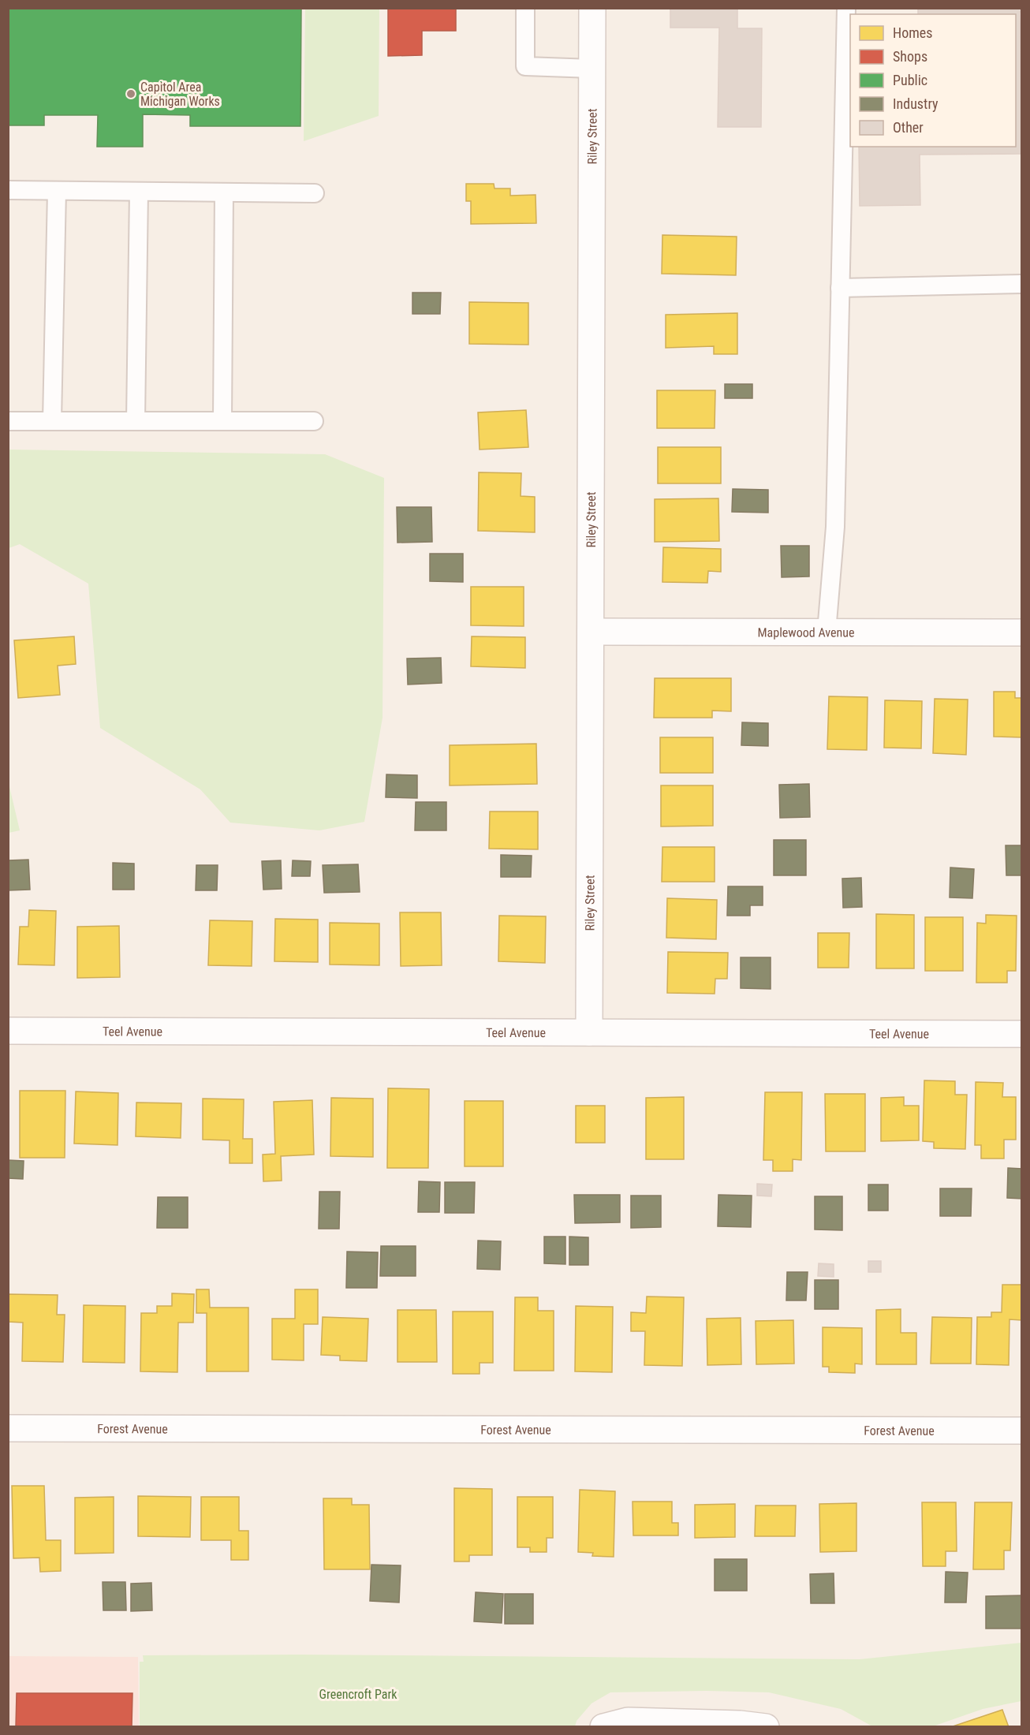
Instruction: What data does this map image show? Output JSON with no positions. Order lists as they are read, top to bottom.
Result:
{
  "streets": {
    "street": [
      "Riley Street",
      "Maplewood Avenue",
      "Teel Avenue",
      "Forest Avenue"
    ]
  },
  "crossings": [
    ["Riley Street", "Maplewood Avenue"],
    ["Riley Street", "Teel Avenue"]
  ],
  "parks": ["Greencroft Park"],
  "places": ["Capitol Area Michigan Works"],
  "legend": [
    "Homes",
    "Shops",
    "Public",
    "Industry",
    "Other"
  ]
}
